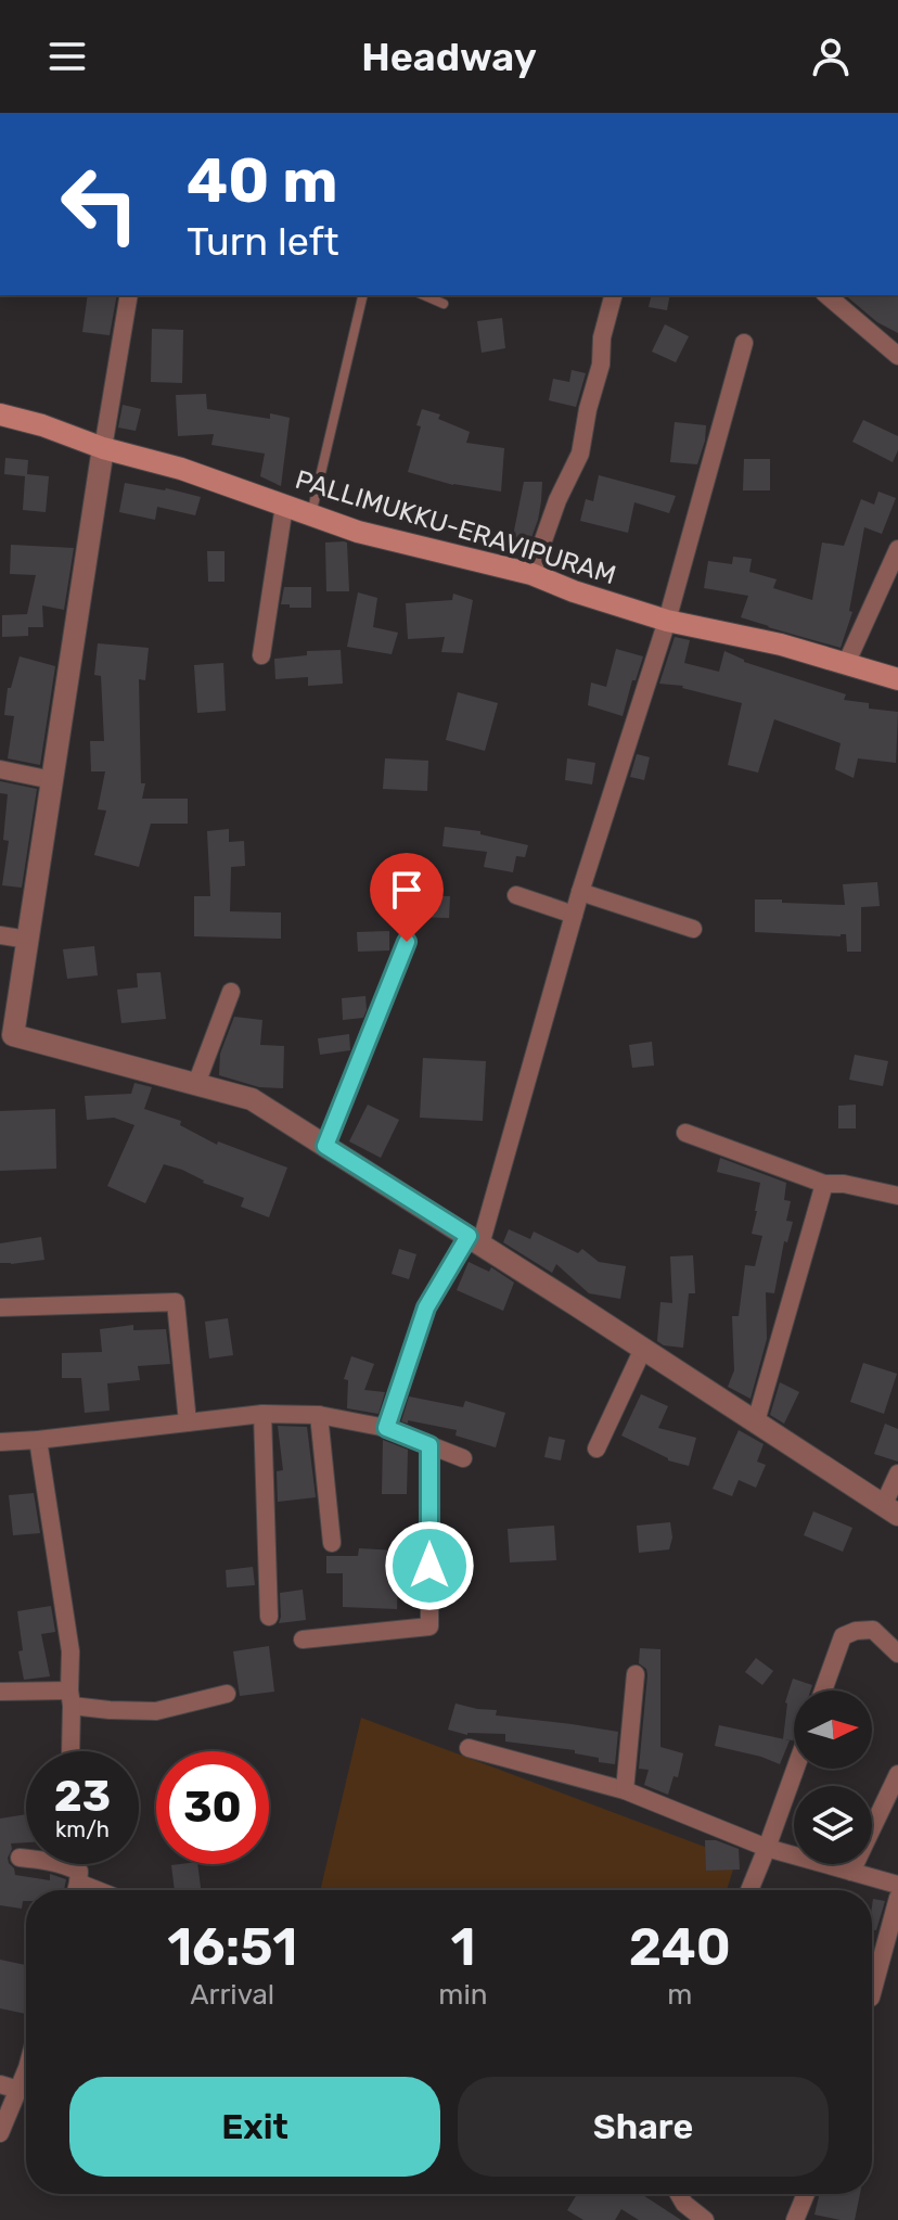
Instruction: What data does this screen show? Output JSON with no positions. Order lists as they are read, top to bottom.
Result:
{
  "streets": {
    "main road": ["PALLIMUKKU-ERAVIPURAM"]
  },
  "north": "right",
  "page": {
    "header": "Headway",
    "turn": ["40 m", "Turn left"],
    "speed": "23 km/h",
    "limit": "30",
    "eta": [
      "16:51",
      "Arrival",
      "1",
      "min",
      "240",
      "m"
    ],
    "buttons": ["Exit", "Share"]
  }
}
